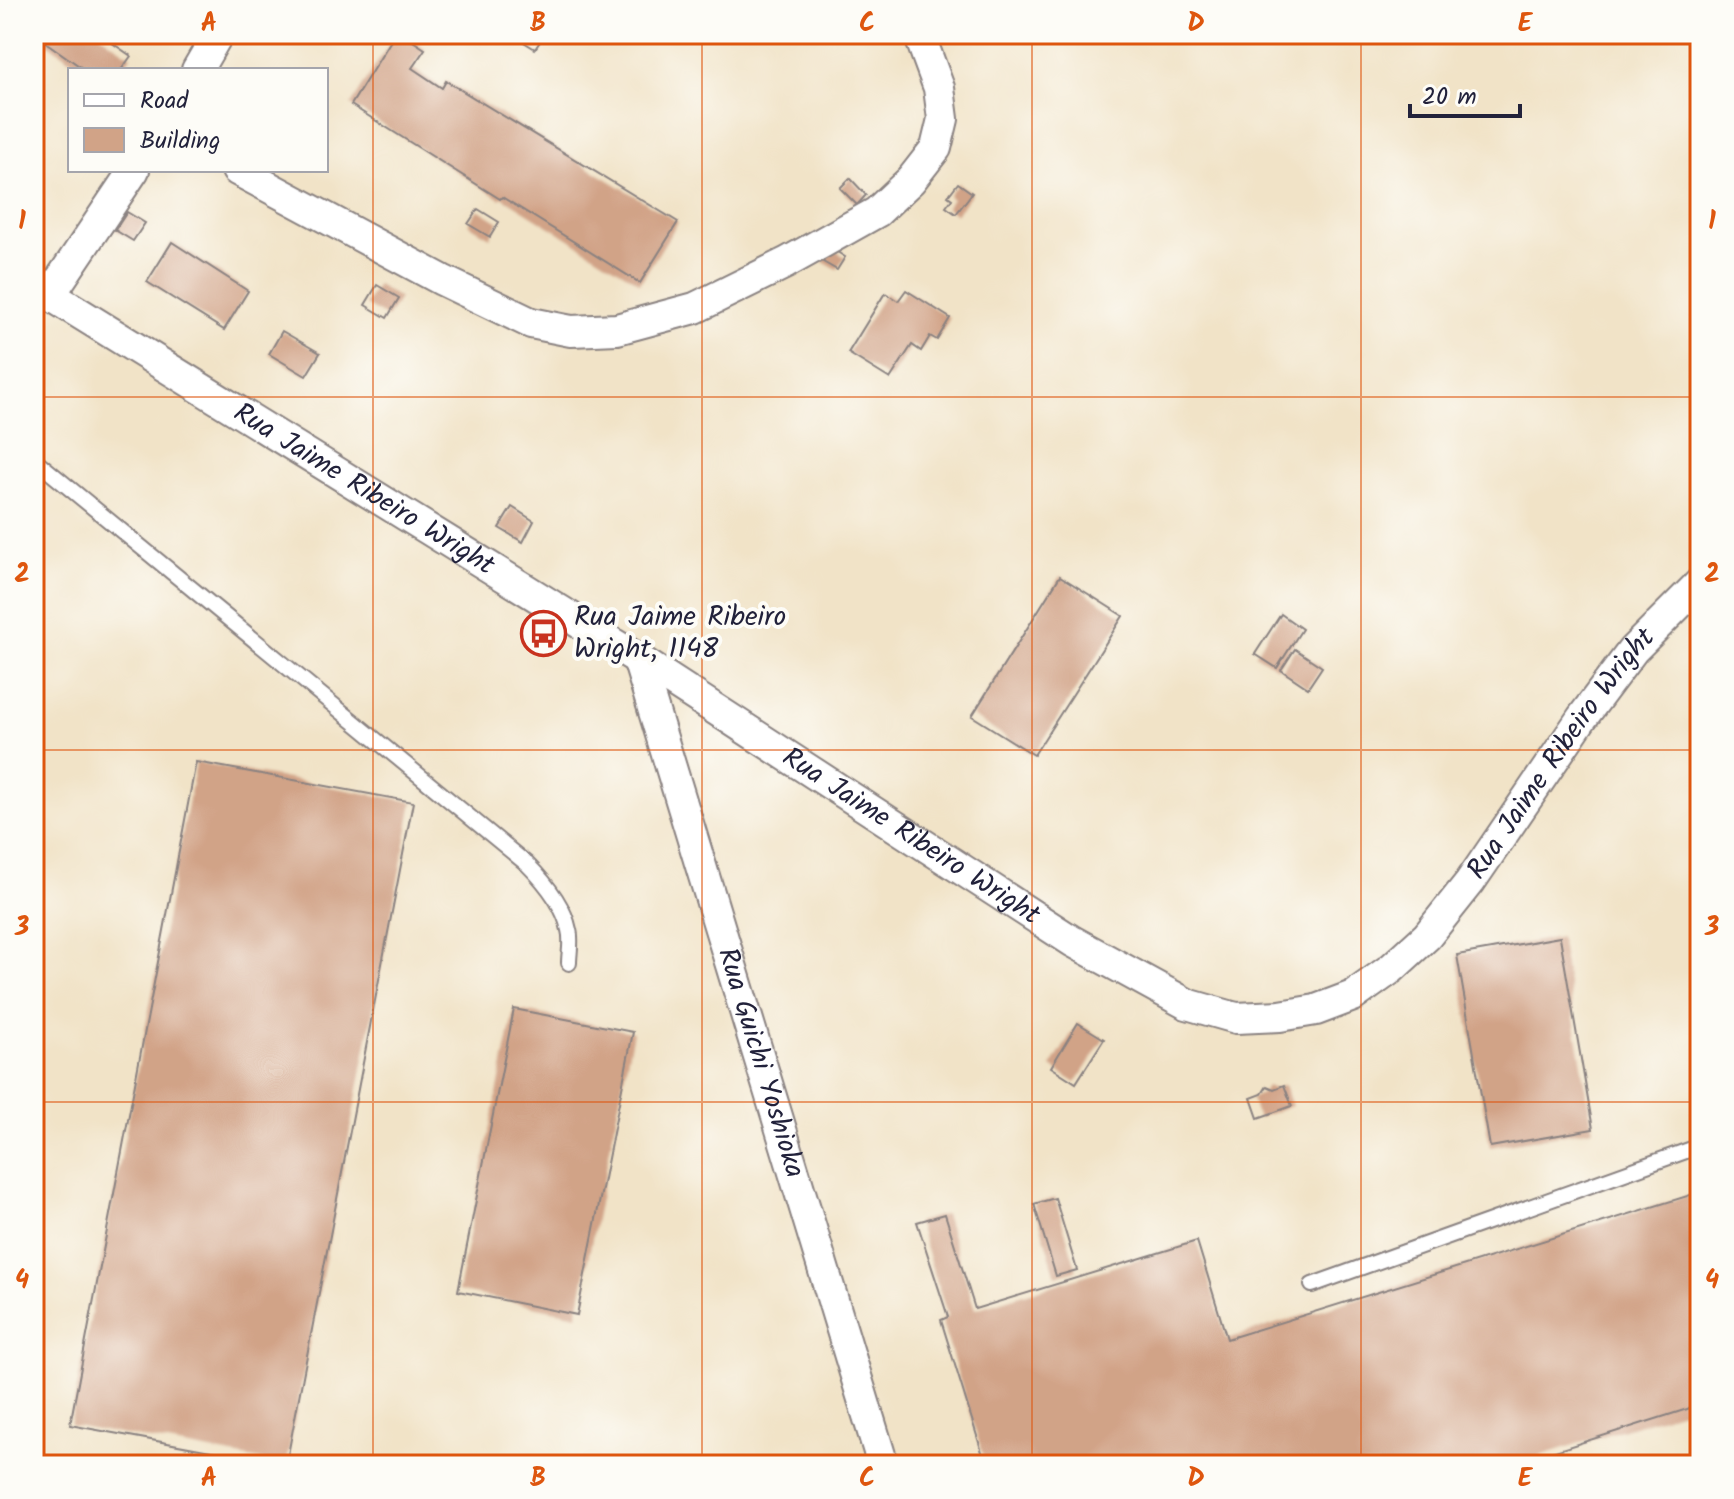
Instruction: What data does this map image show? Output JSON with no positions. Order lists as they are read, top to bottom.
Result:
{
  "streets": {
    "street": ["Rua Jaime Ribeiro Wright", "Rua Guichi Yoshioka"]
  },
  "crossings": [
    ["Rua Jaime Ribeiro Wright", "Rua Guichi Yoshioka"]
  ],
  "places": {
    "bus stop": ["Rua Jaime Ribeiro Wright, 1148"]
  },
  "legend": ["Road", "Building"],
  "scale_bar": "20 m",
  "grid": {
    "columns": [
      "A",
      "B",
      "C",
      "D",
      "E"
    ],
    "rows": [
      "1",
      "2",
      "3",
      "4"
    ]
  }
}
